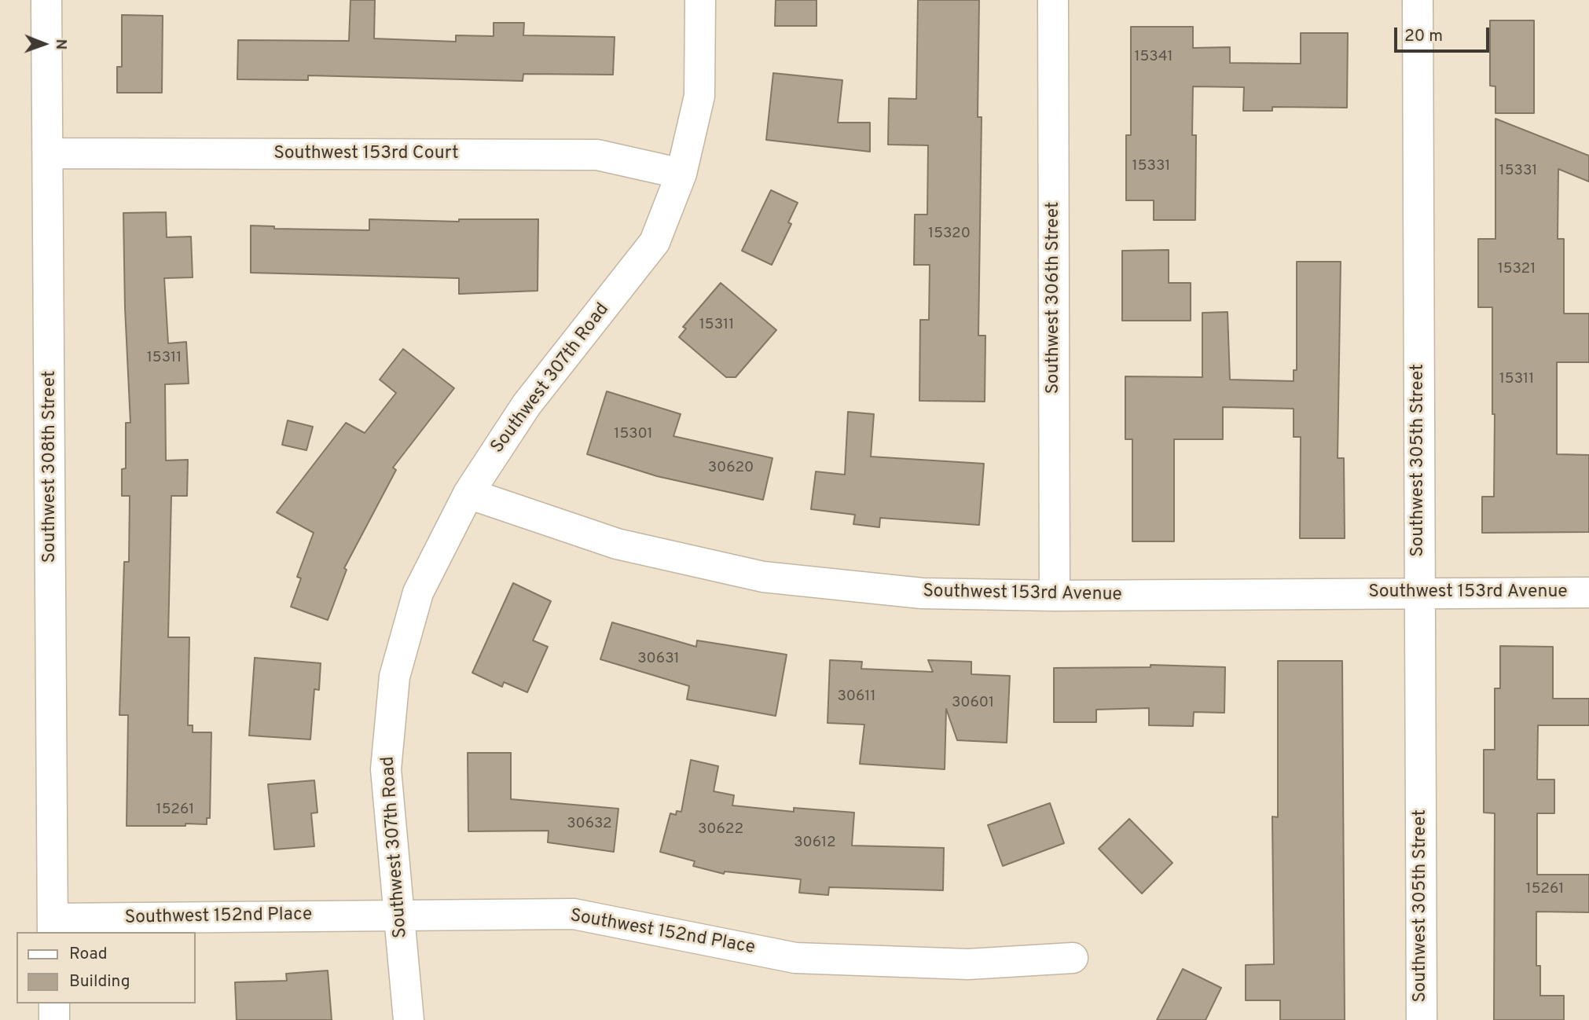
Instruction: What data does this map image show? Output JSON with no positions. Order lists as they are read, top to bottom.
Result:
{
  "streets": {
    "street": [
      "Southwest 153rd Court",
      "Southwest 306th Street",
      "Southwest 307th Road",
      "Southwest 305th Street",
      "Southwest 308th Street",
      "Southwest 153rd Avenue",
      "Southwest 152nd Place"
    ]
  },
  "crossings": [
    ["Southwest 153rd Court", "Southwest 307th Road"],
    ["Southwest 153rd Court", "Southwest 308th Street"],
    ["Southwest 306th Street", "Southwest 153rd Avenue"],
    ["Southwest 307th Road", "Southwest 153rd Avenue"],
    ["Southwest 307th Road", "Southwest 152nd Place"],
    ["Southwest 305th Street", "Southwest 153rd Avenue"],
    ["Southwest 308th Street", "Southwest 152nd Place"]
  ],
  "house_numbers": [
    "15341",
    "15331",
    "15331",
    "15320",
    "15321",
    "15311",
    "15311",
    "15311",
    "15301",
    "30620",
    "30631",
    "30611",
    "30601",
    "15261",
    "30632",
    "30622",
    "30612",
    "15261"
  ],
  "legend": ["Road", "Building"],
  "scale_bar": "20 m",
  "north": "right"
}
